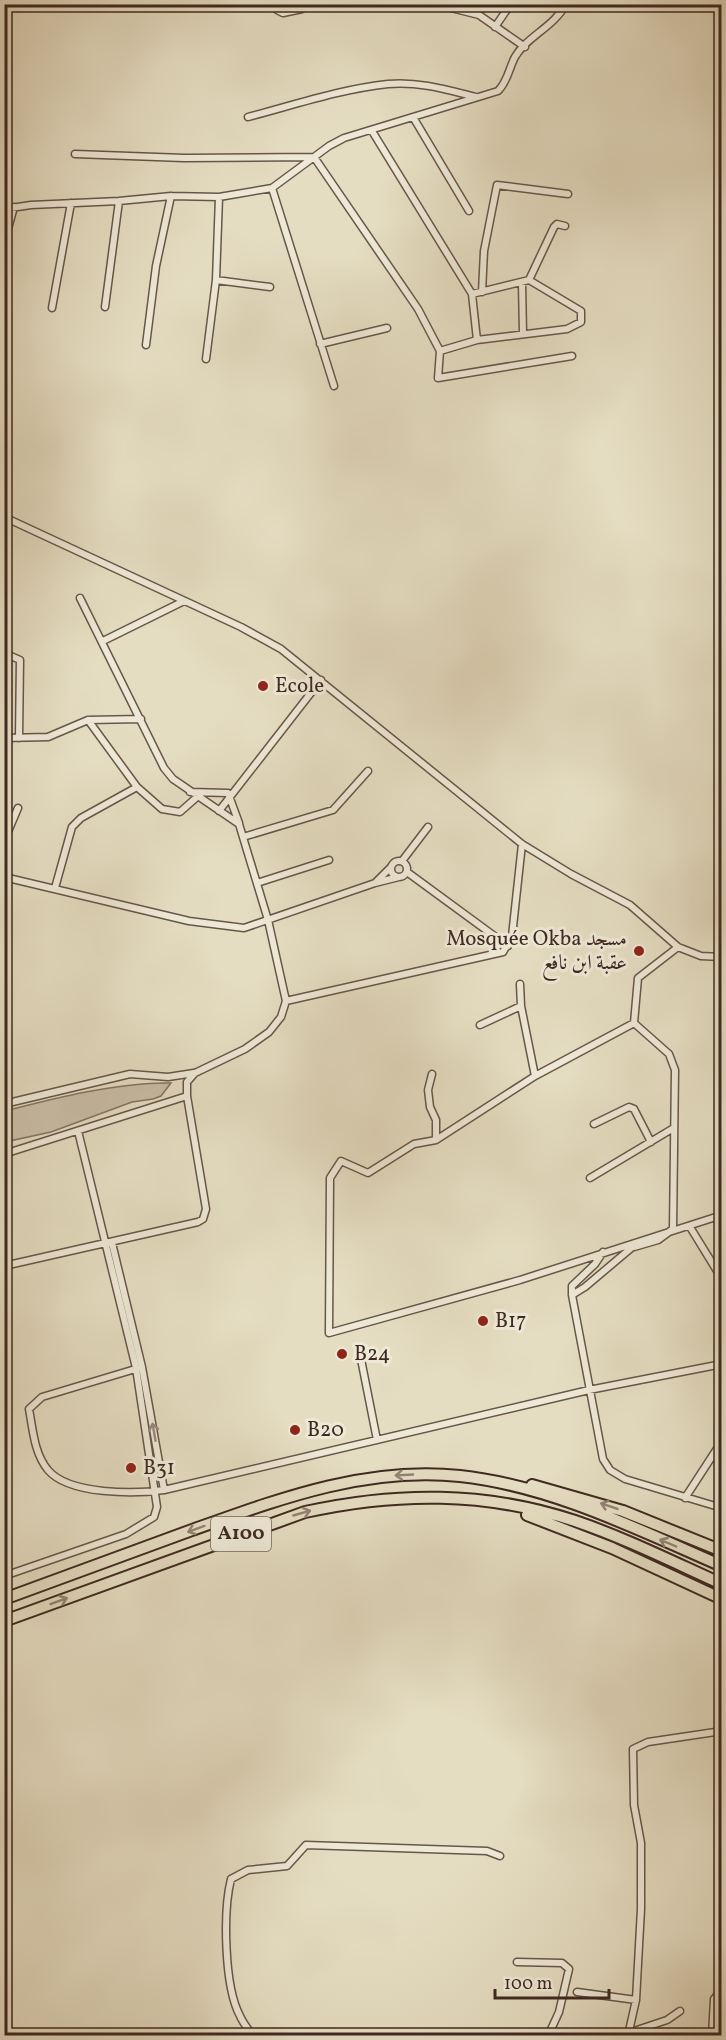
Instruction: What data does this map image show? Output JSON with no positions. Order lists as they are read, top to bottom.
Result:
{
  "streets": {
    "highway": ["A100"]
  },
  "places": [
    "Ecole",
    "Mosquée Okba مسجد عقبة ابن نافع",
    "B17",
    "B24",
    "B20",
    "B31"
  ],
  "scale_bar": "100 m"
}
